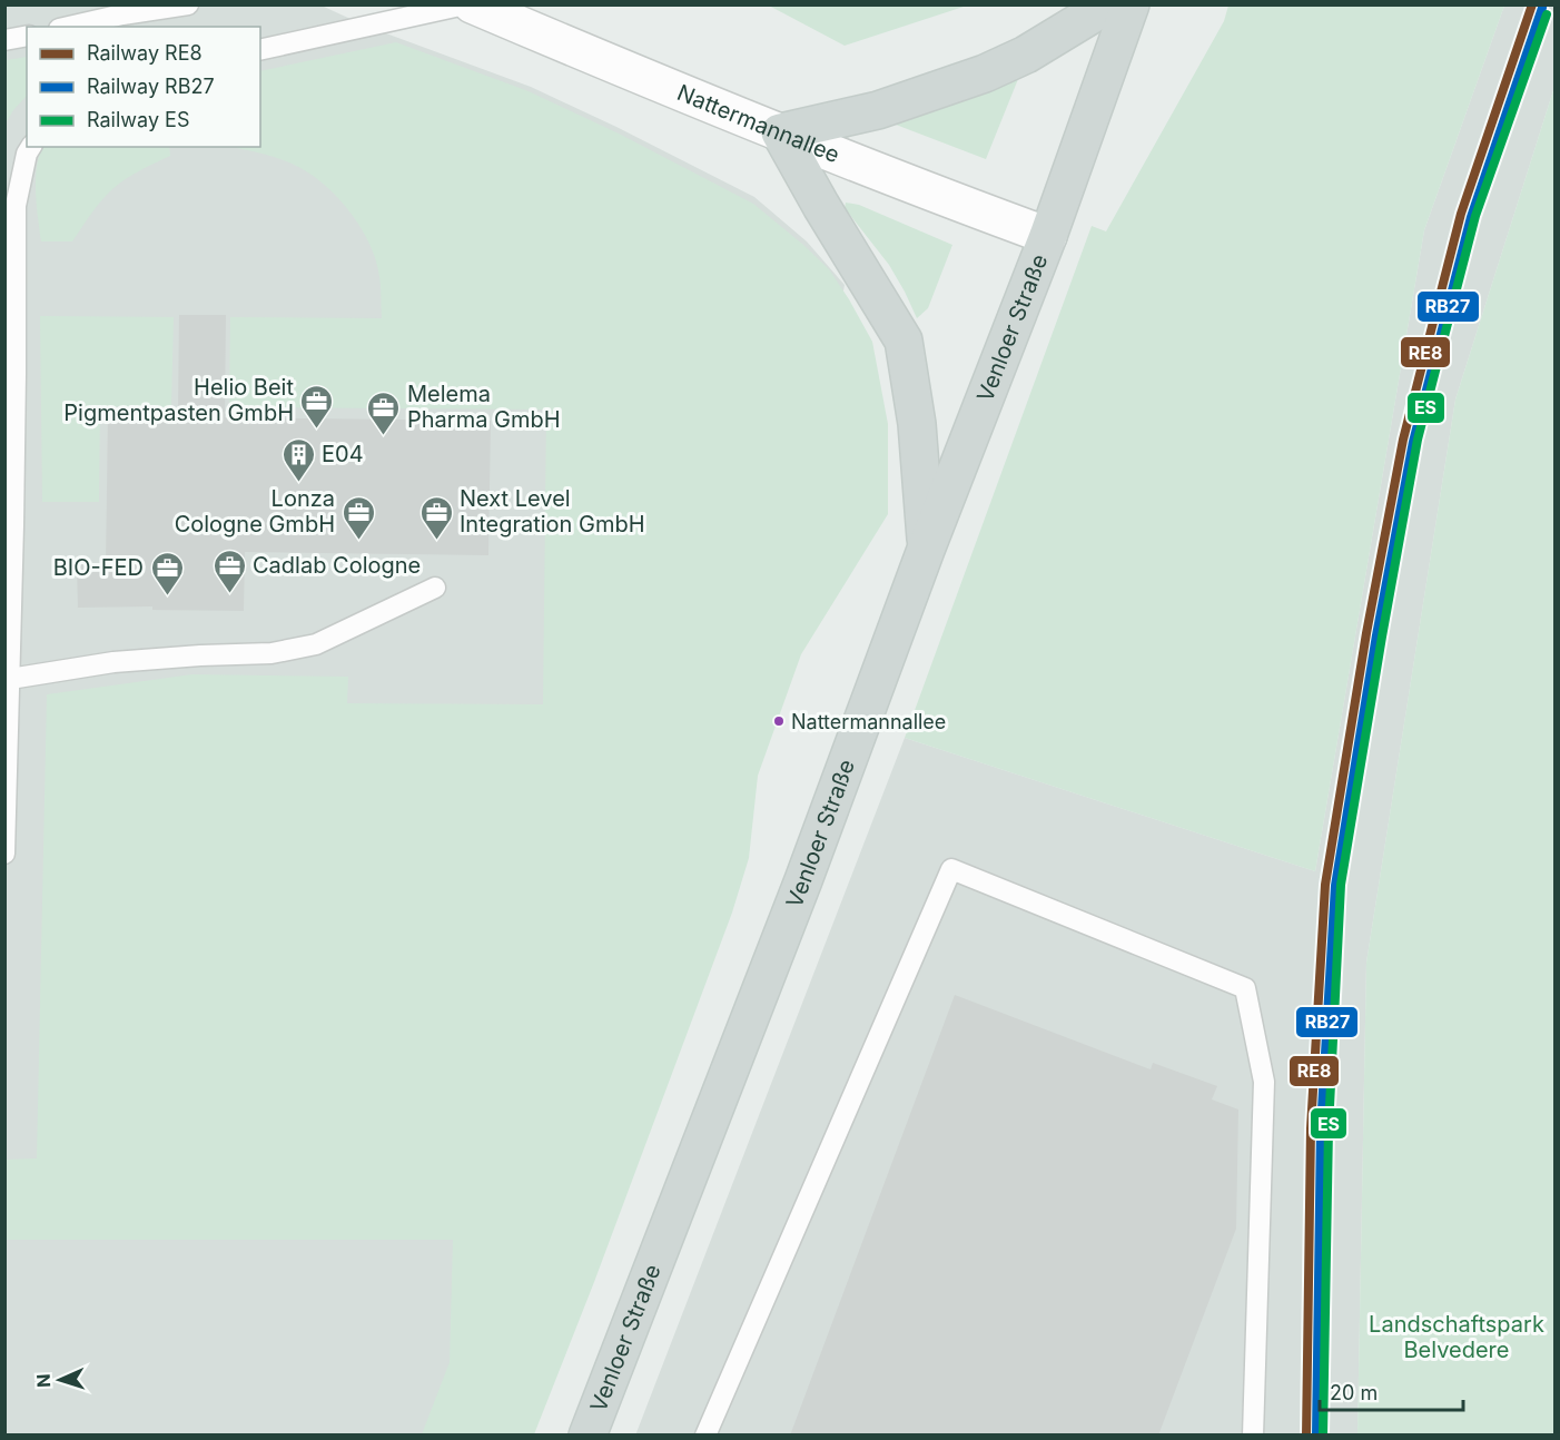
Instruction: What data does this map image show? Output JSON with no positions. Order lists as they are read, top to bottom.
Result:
{
  "streets": {
    "main road": ["Venloer Straße"],
    "street": ["Nattermannallee"]
  },
  "crossings": [
    ["Nattermannallee", "Venloer Straße"]
  ],
  "parks": ["Landschaftspark Belvedere"],
  "places": {
    "office": [
      "Helio Beit Pigmentpasten GmbH",
      "Melema Pharma GmbH",
      "Lonza Cologne GmbH",
      "Next Level Integration GmbH",
      "Cadlab Cologne",
      "BIO-FED"
    ],
    "building": ["E04"],
    "other": ["Nattermannallee"]
  },
  "lines": ["rail line RE8", "rail line RB27", "rail line ES"],
  "legend": ["Railway RE8", "Railway RB27", "Railway ES"],
  "scale_bar": "20 m",
  "north": "left"
}
